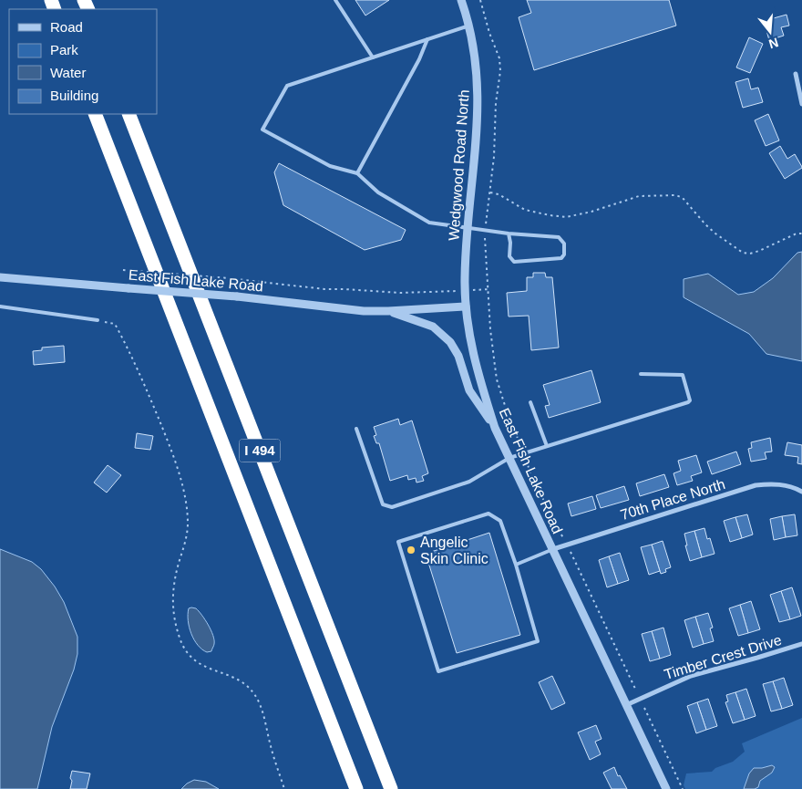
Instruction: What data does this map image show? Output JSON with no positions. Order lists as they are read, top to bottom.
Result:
{
  "streets": {
    "highway": ["I 494"],
    "street": [
      "Wedgwood Road North",
      "East Fish Lake Road",
      "70th Place North",
      "Timber Crest Drive"
    ]
  },
  "crossings": [
    ["Wedgwood Road North", "East Fish Lake Road"],
    ["East Fish Lake Road", "70th Place North"],
    ["East Fish Lake Road", "Timber Crest Drive"]
  ],
  "places": ["Angelic Skin Clinic"],
  "legend": [
    "Road",
    "Park",
    "Water",
    "Building"
  ],
  "north": "bottom"
}
